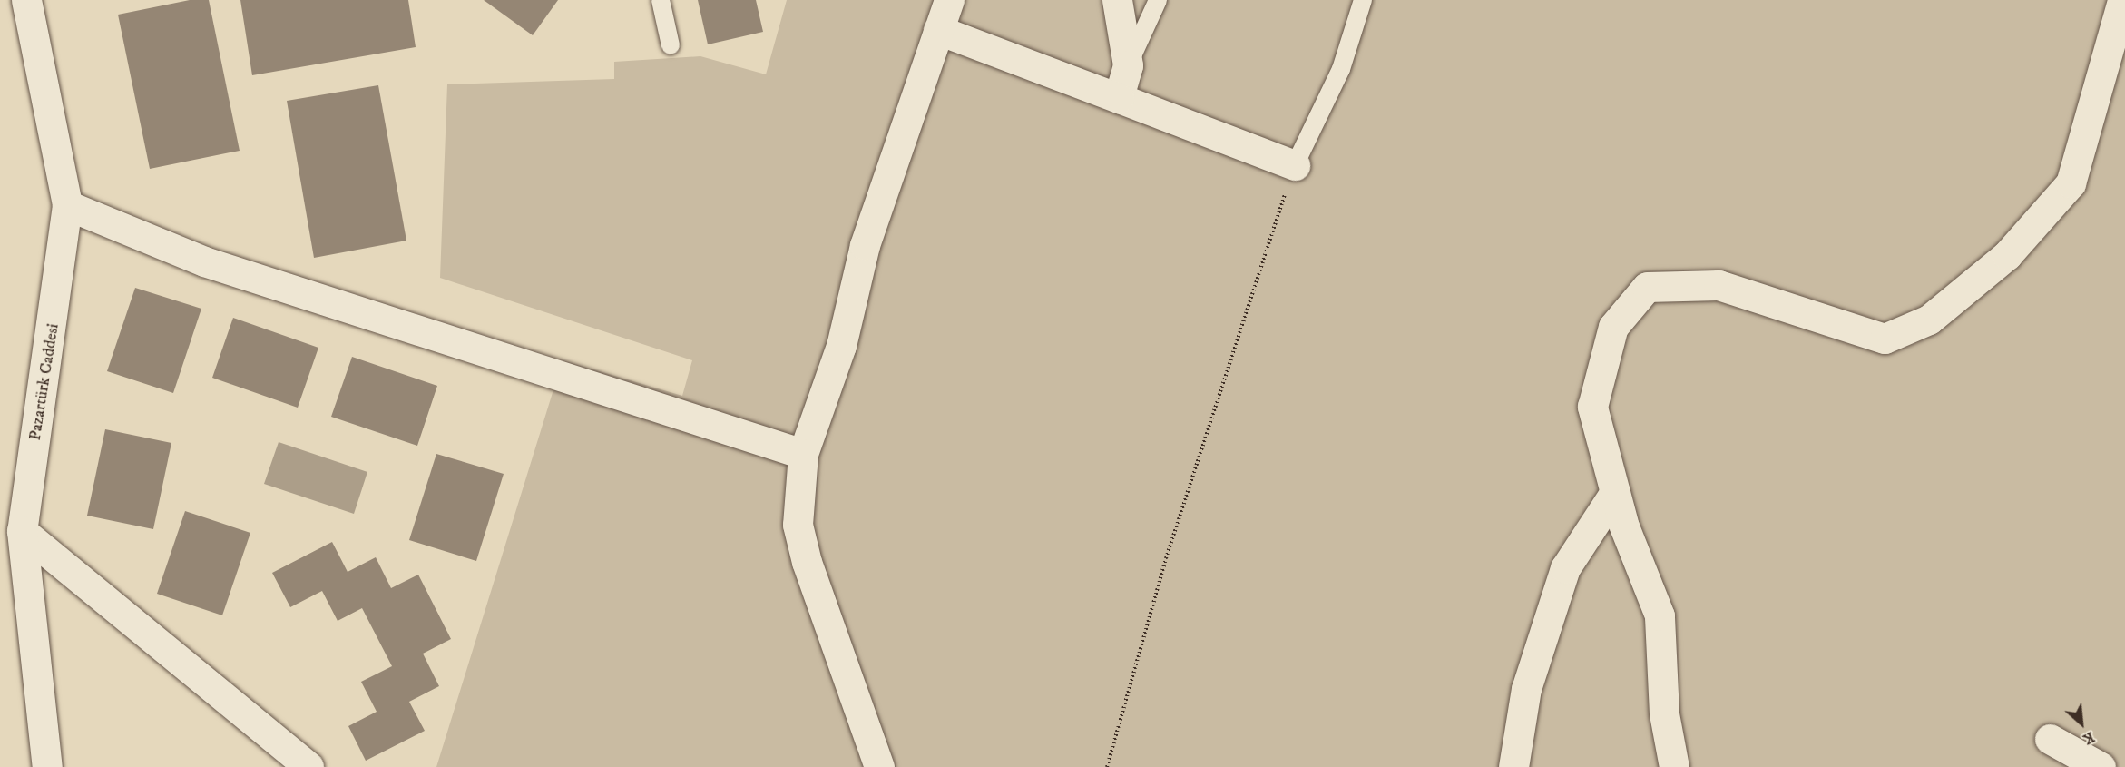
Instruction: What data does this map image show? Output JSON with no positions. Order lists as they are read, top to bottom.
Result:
{
  "streets": {
    "street": ["Pazartürk Caddesi"]
  },
  "north": "bottom right"
}
